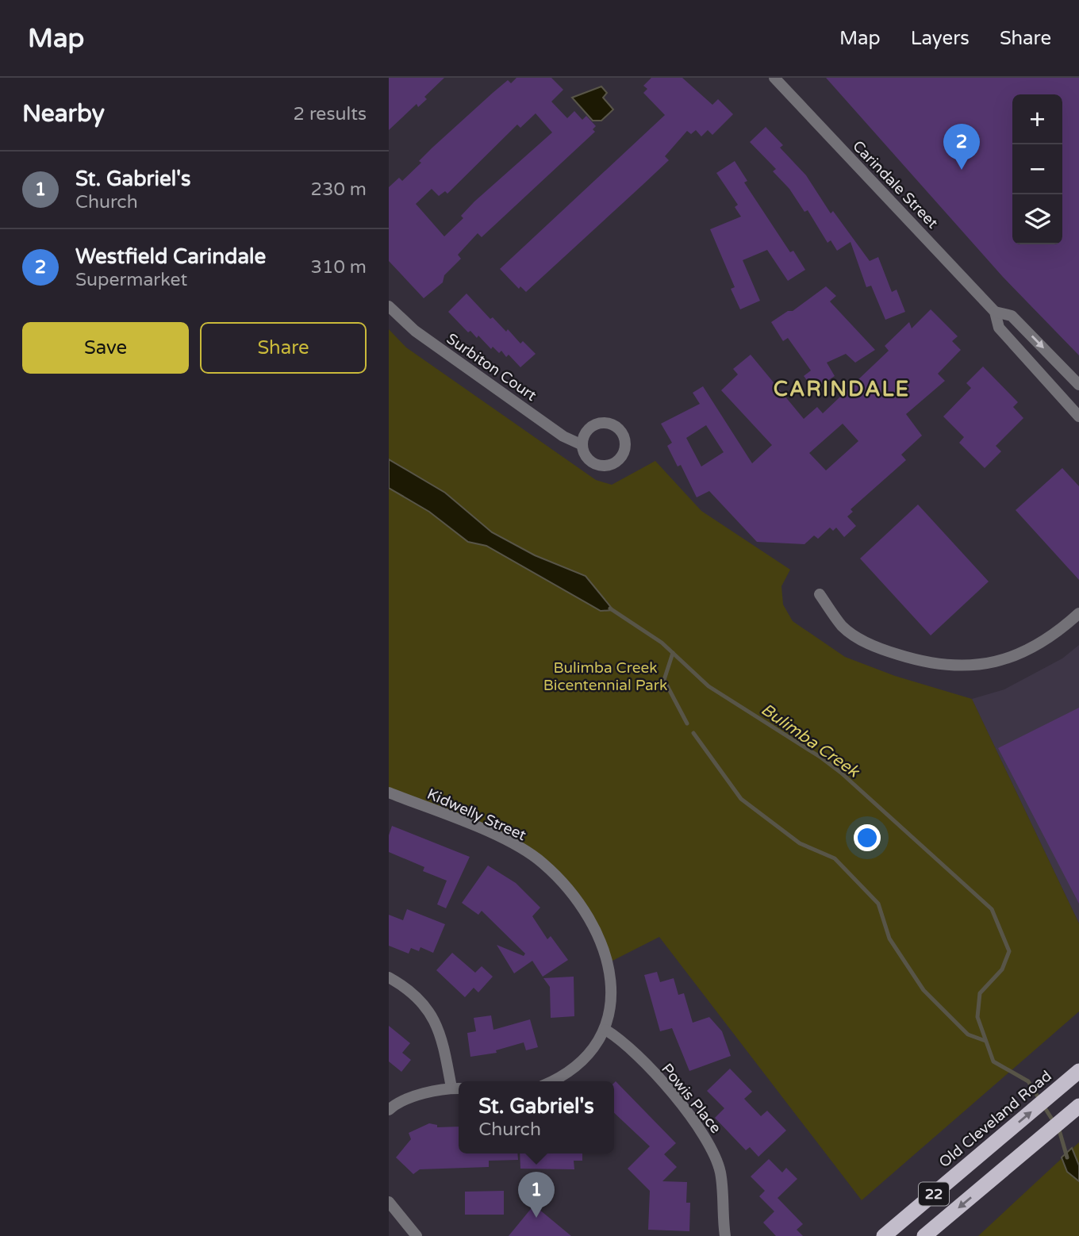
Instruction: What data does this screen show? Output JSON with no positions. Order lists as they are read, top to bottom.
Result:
{
  "streets": {
    "highway": ["Old Cleveland Road", "22"],
    "street": [
      "Carindale Street",
      "Surbiton Court",
      "Kidwelly Street",
      "Powis Place"
    ]
  },
  "crossings": [
    ["Kidwelly Street", "Powis Place"]
  ],
  "districts": ["CARINDALE"],
  "water": ["Bulimba Creek"],
  "parks": ["Bulimba Creek Bicentennial Park"],
  "page": {
    "header": "Map",
    "nav": ["Map", "Layers", "Share"],
    "heading": ["Nearby", "2 results"],
    "map_buttons": ["+", "−"],
    "pins": ["2", "1"],
    "list": [
      {
        "mark": "1",
        "name": "St. Gabriel's",
        "note": "Church",
        "value": "230 m"
      },
      {
        "mark": "2",
        "name": "Westfield Carindale",
        "note": "Supermarket",
        "value": "310 m"
      }
    ],
    "buttons": ["Save", "Share"],
    "popup": ["St. Gabriel's", "Church"]
  }
}
